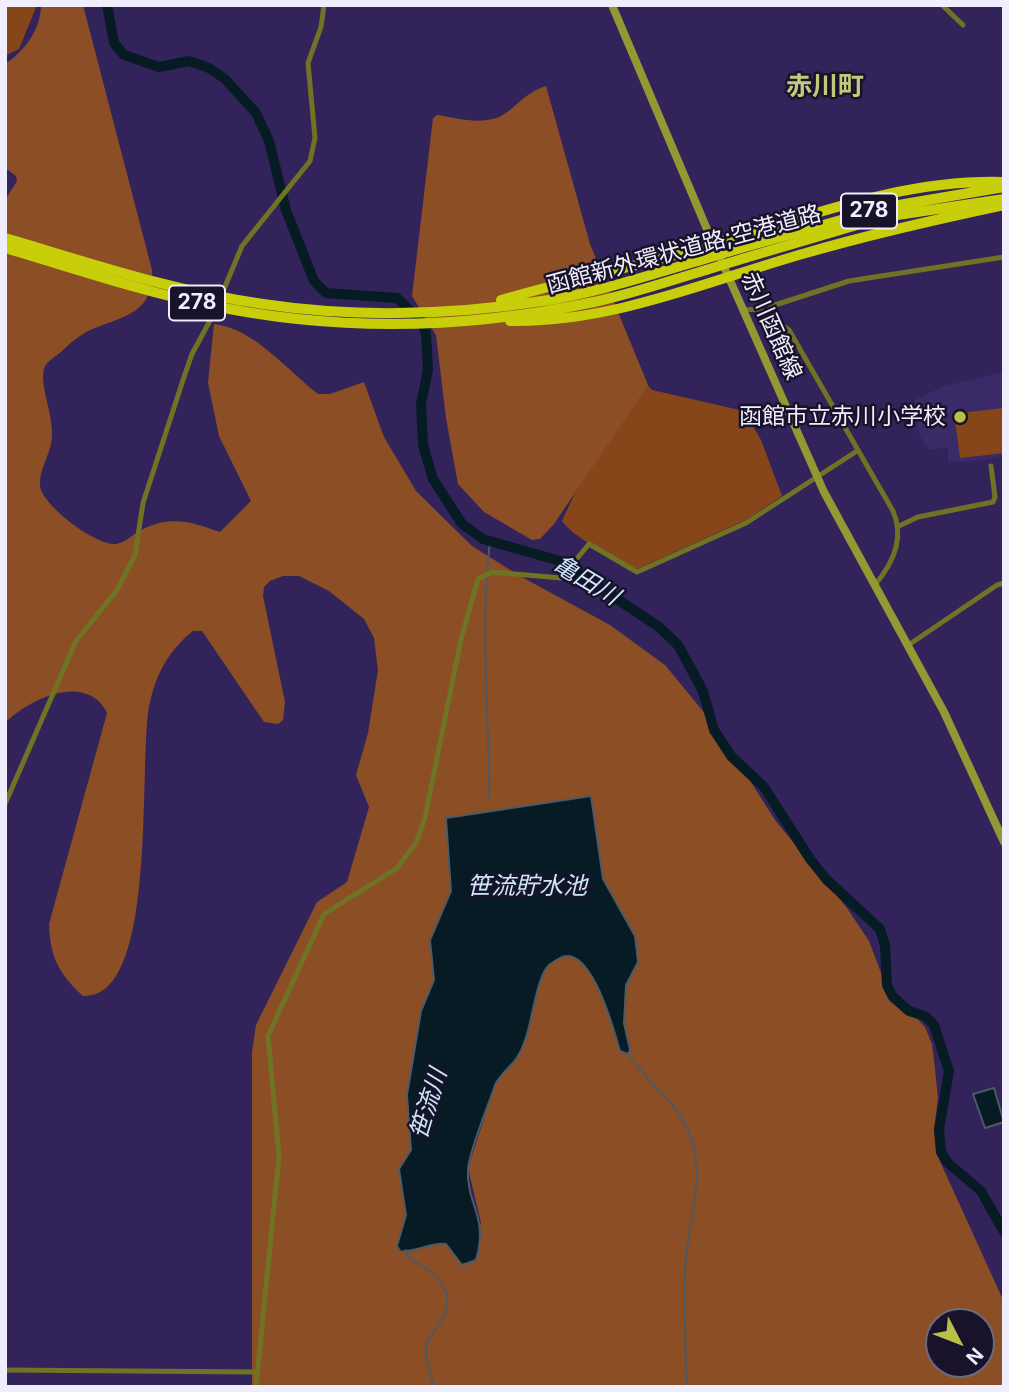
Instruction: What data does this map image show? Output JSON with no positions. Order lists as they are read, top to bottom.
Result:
{
  "streets": {
    "highway": ["278", "函館新外環状道路;空港道路"],
    "main road": ["赤川函館線"]
  },
  "districts": ["赤川町"],
  "water": ["亀田川", "笹流貯水池", "笹流川"],
  "places": ["函館市立赤川小学校"],
  "north": "bottom right"
}
